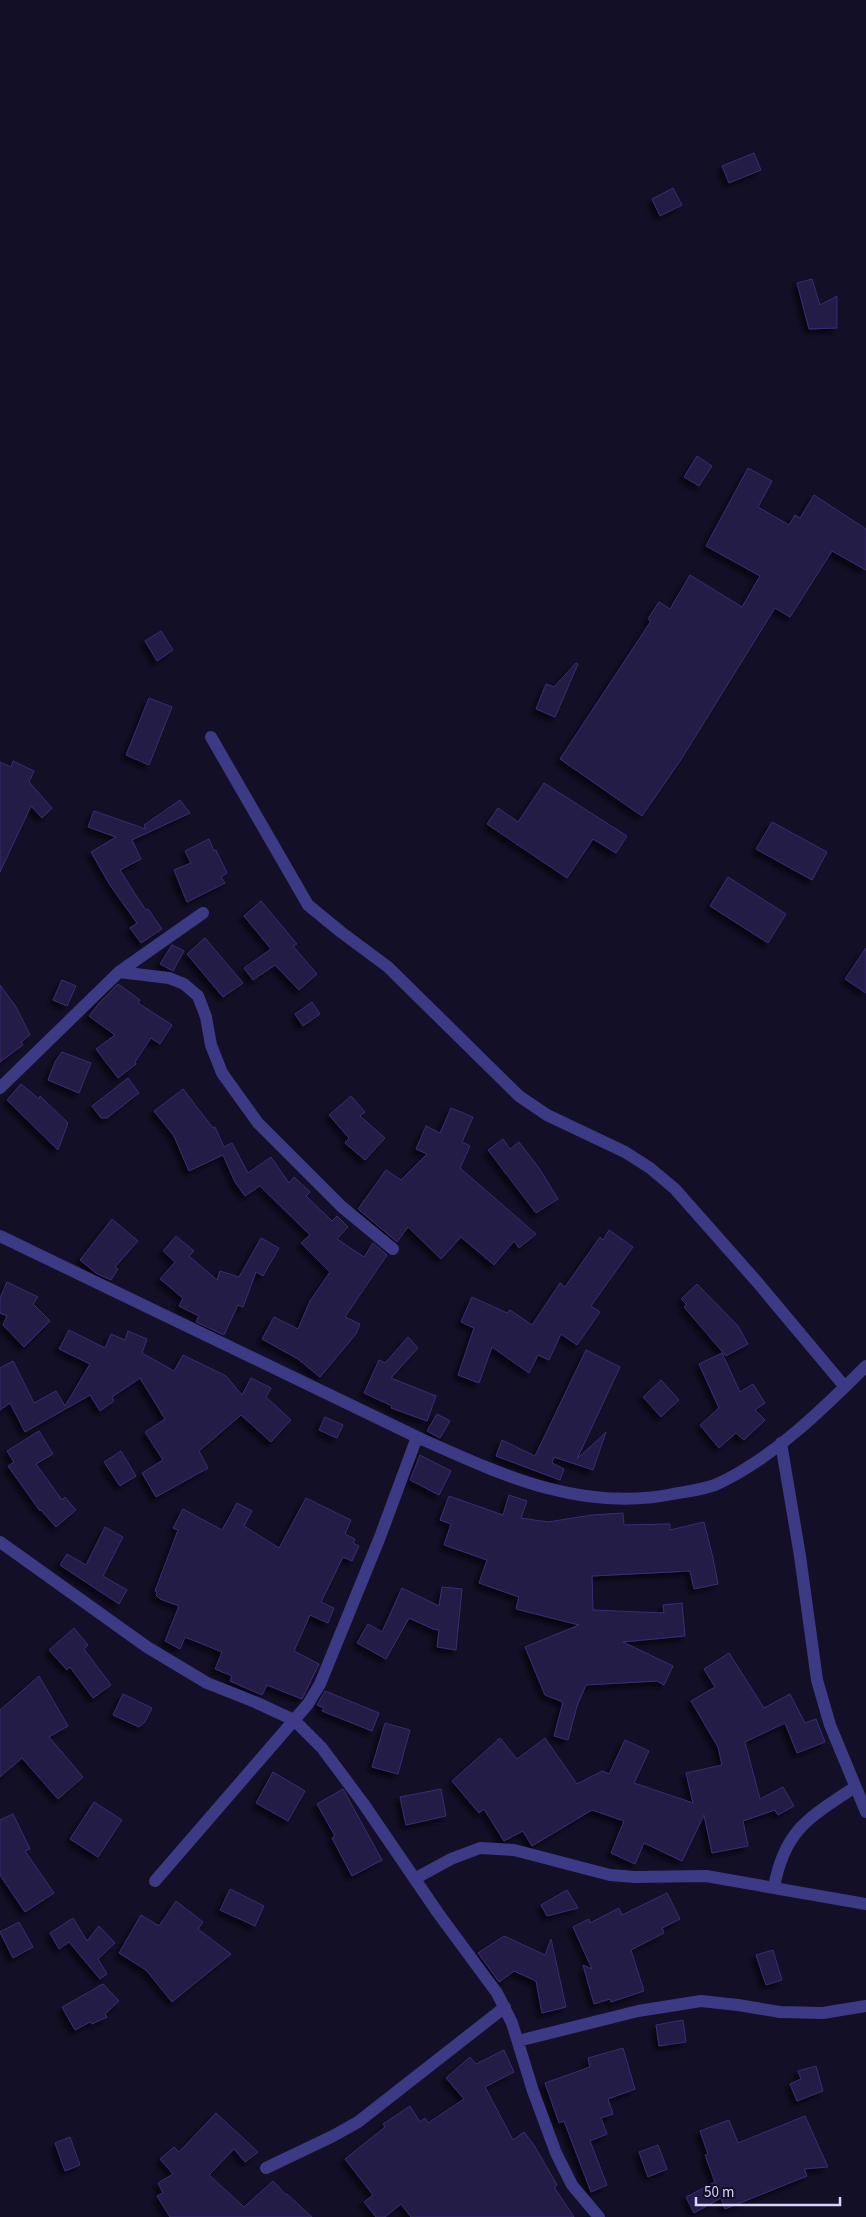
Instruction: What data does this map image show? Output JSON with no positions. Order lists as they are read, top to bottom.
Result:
{
  "scale_bar": "50 m"
}
